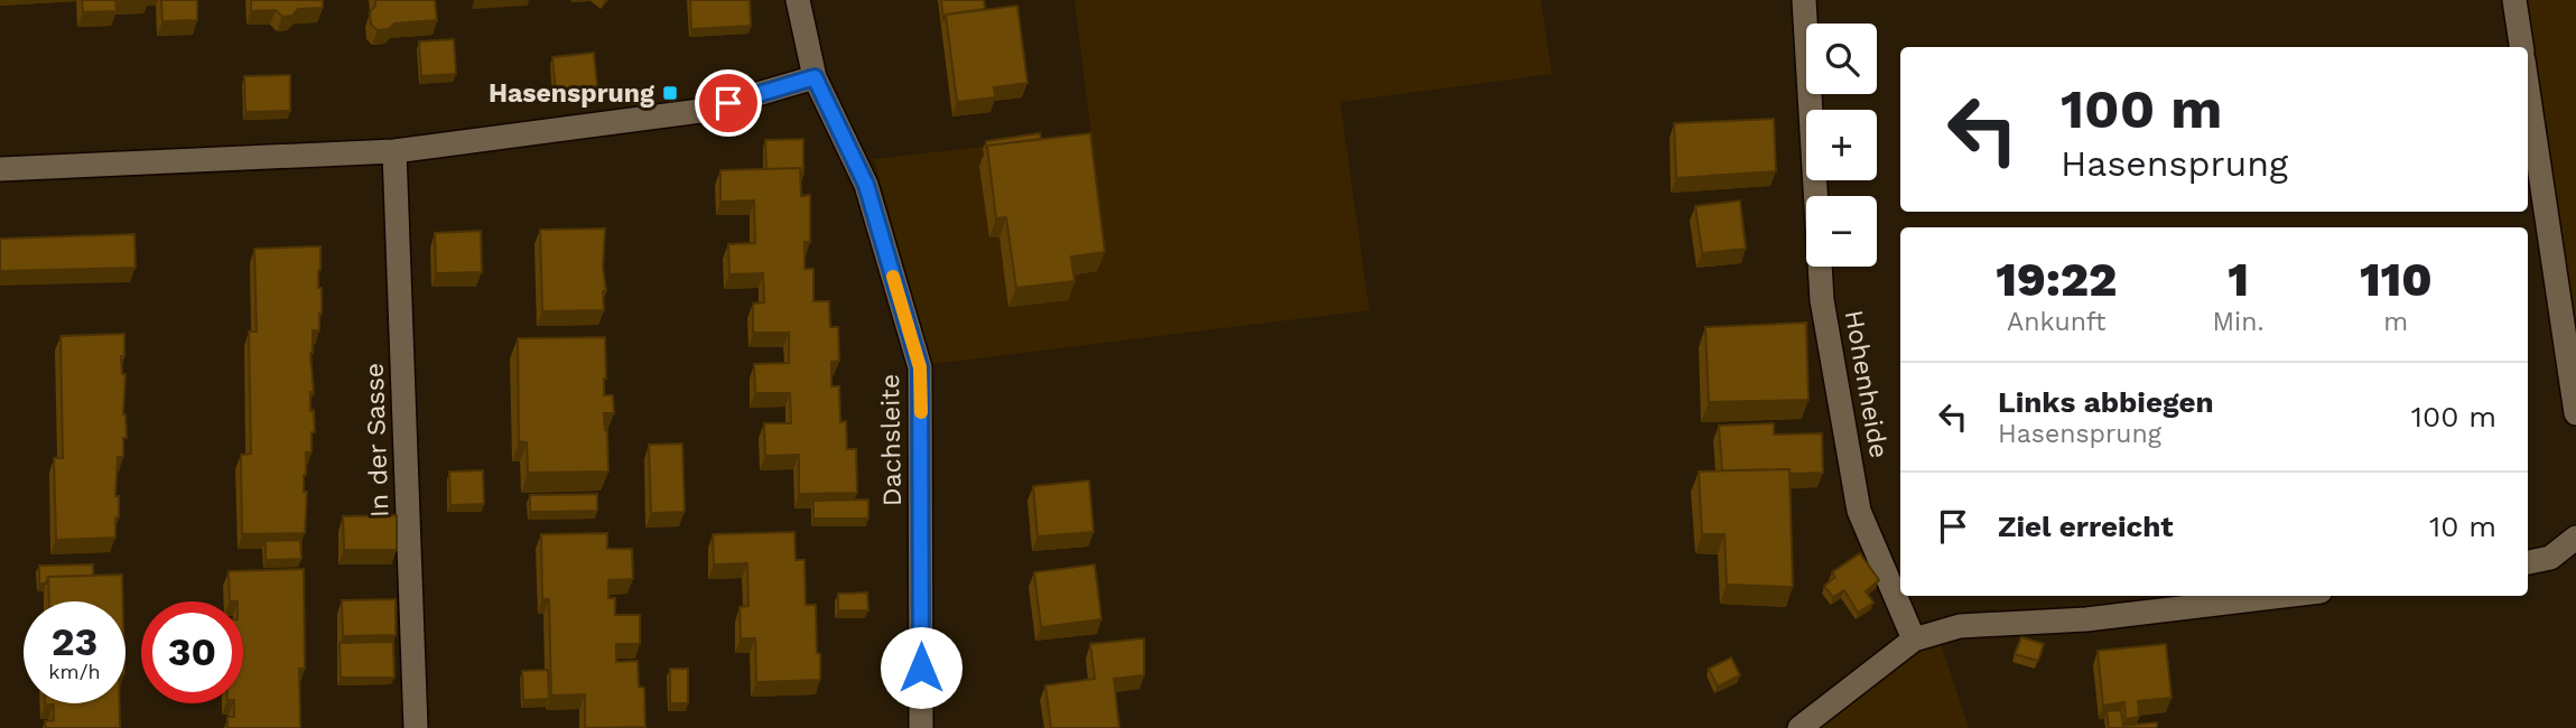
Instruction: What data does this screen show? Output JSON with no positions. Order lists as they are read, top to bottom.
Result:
{
  "streets": {
    "street": ["Hohenheide", "In der Sasse", "Dachsleite"]
  },
  "places": {
    "transit": ["Hasensprung"]
  },
  "page": {
    "map_buttons": ["+", "−"],
    "turn": ["100 m", "Hasensprung"],
    "eta": [
      "19:22",
      "Ankunft",
      "1",
      "Min.",
      "110",
      "m"
    ],
    "list": [
      {
        "name": "Links abbiegen",
        "note": "Hasensprung",
        "value": "100 m"
      },
      {
        "name": "Ziel erreicht",
        "value": "10 m"
      }
    ],
    "speed": "23 km/h",
    "limit": "30"
  }
}
